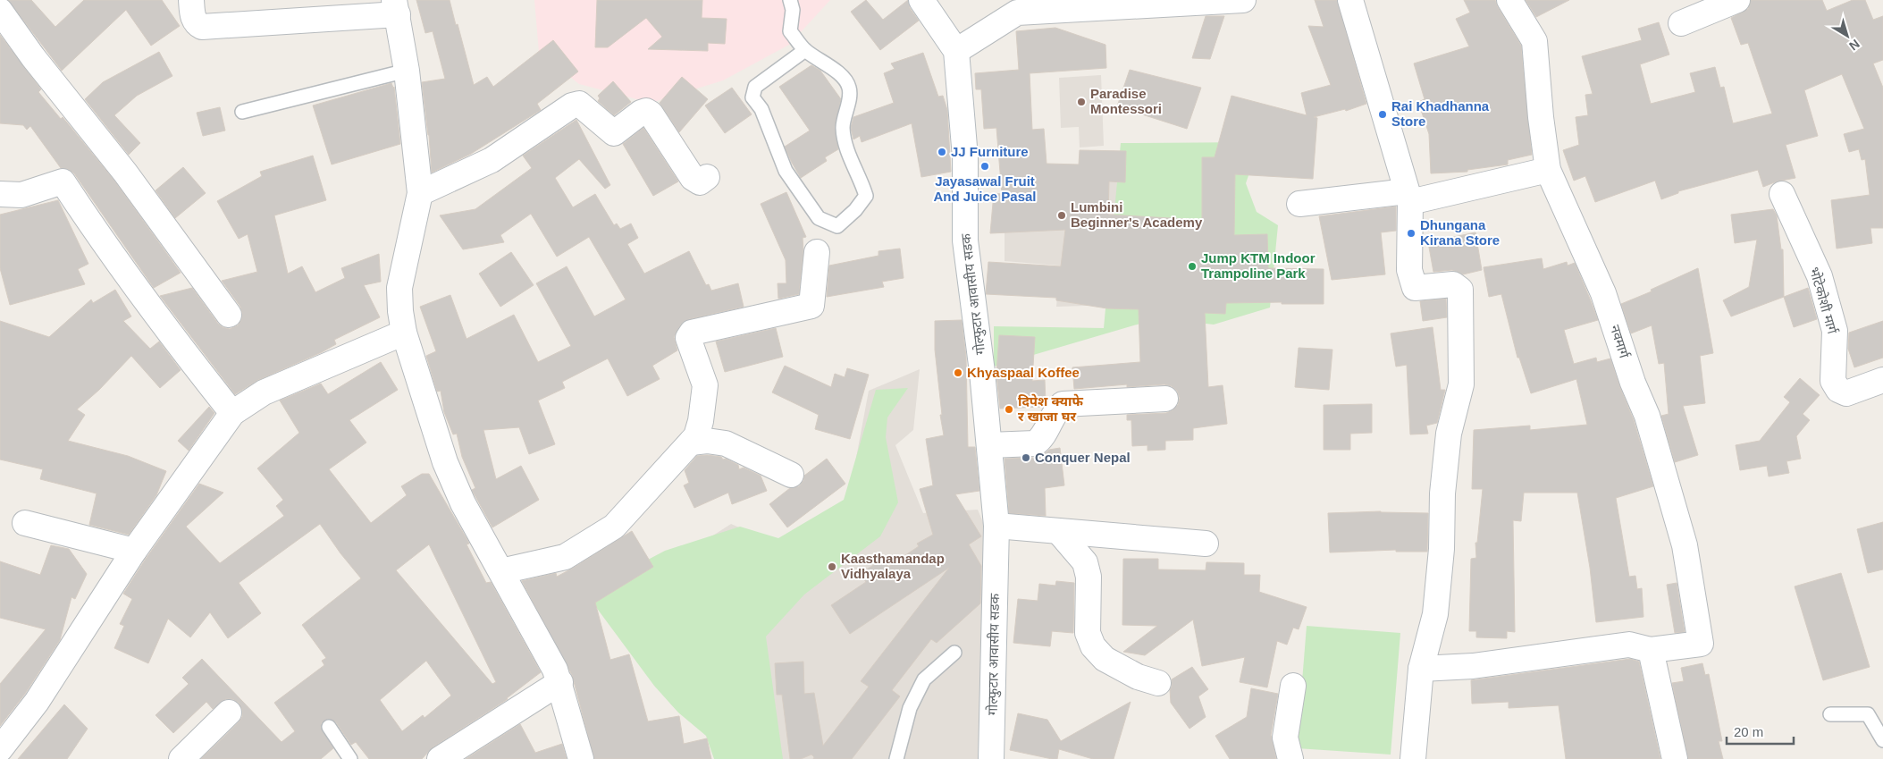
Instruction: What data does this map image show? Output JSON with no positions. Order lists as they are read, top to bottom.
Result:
{
  "streets": {
    "street": ["गोल्फुटार आवासीय सडक", "भोटेकोशी मार्ग", "नवमार्ग"]
  },
  "places": [
    "Paradise Montessori",
    "Rai Khadhanna Store",
    "JJ Furniture",
    "Jayasawal Fruit And Juice Pasal",
    "Lumbini Beginner's Academy",
    "Dhungana Kirana Store",
    "Jump KTM Indoor Trampoline Park",
    "Khyaspaal Koffee",
    "दिपेश क्याफे र खाजा घर",
    "Conquer Nepal",
    "Kaasthamandap Vidhyalaya"
  ],
  "scale_bar": "20 m",
  "north": "bottom right"
}
